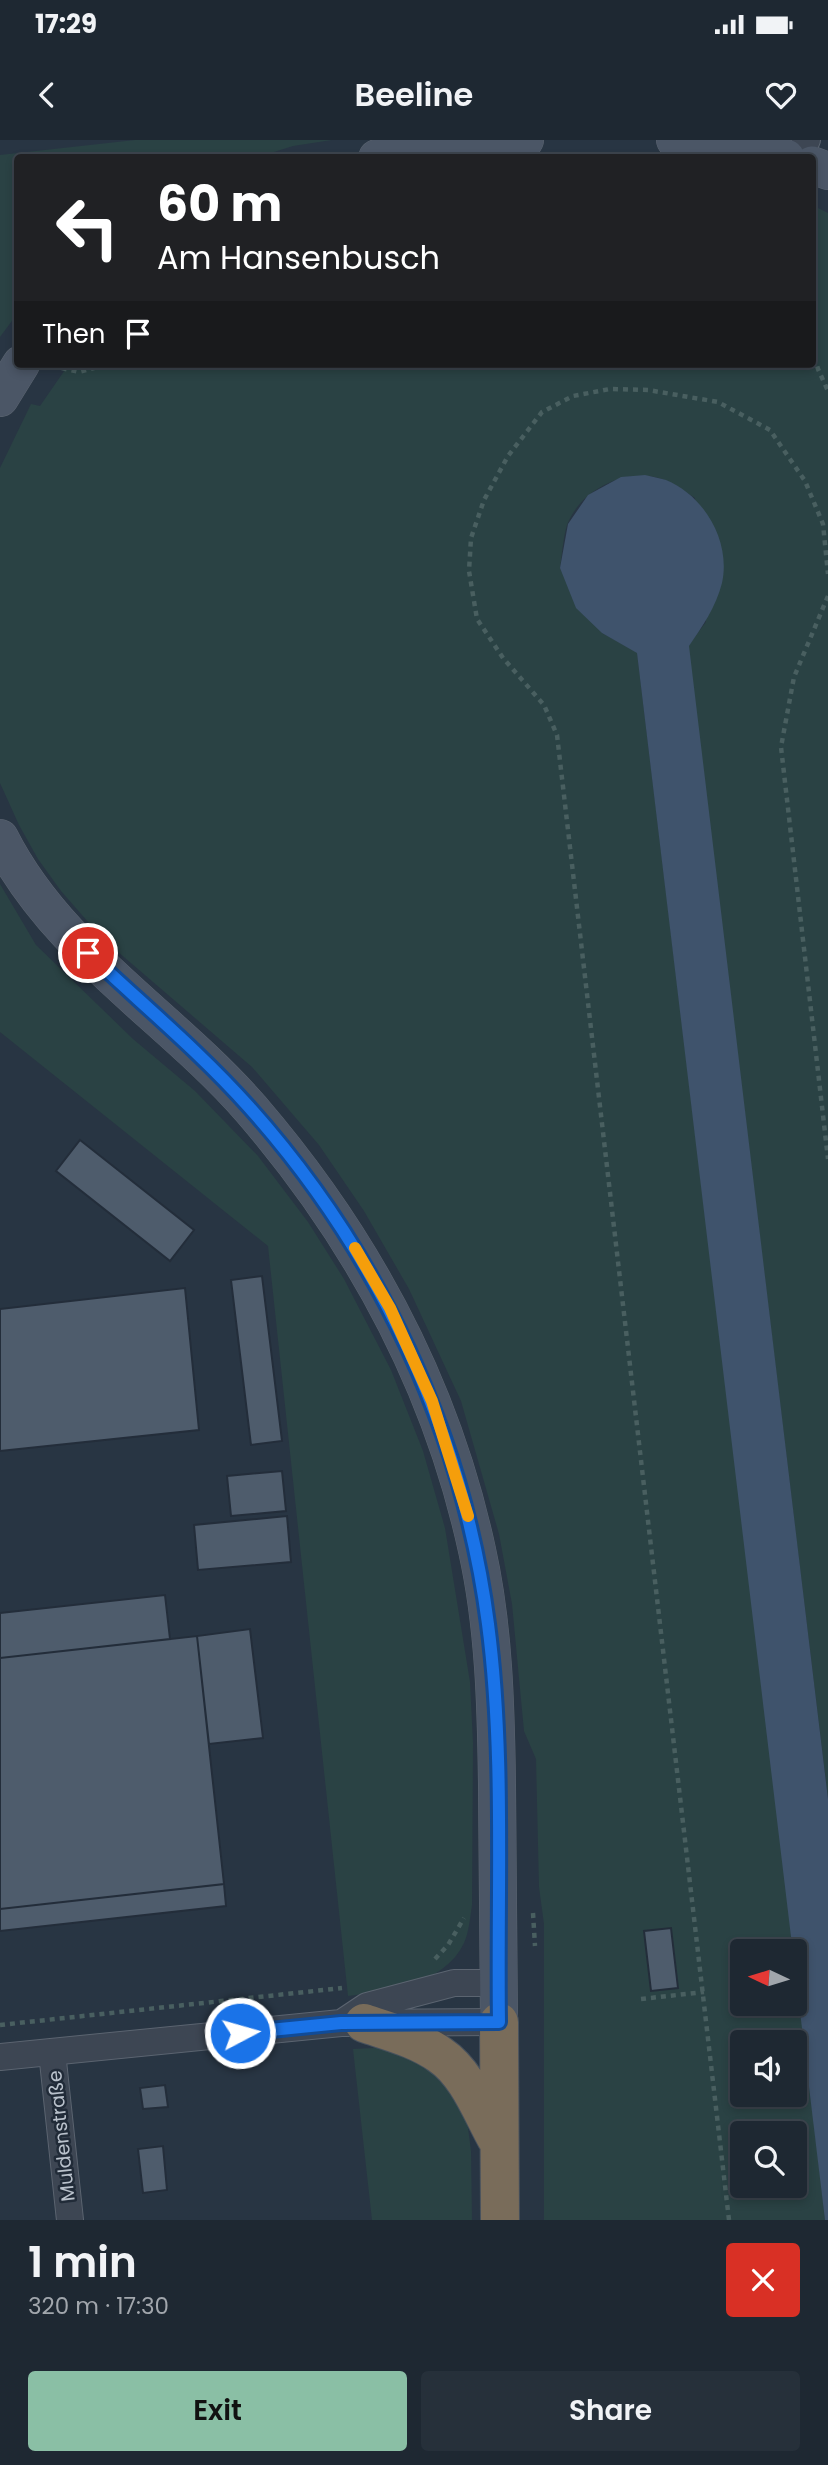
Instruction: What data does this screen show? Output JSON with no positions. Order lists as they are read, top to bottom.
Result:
{
  "streets": {
    "street": ["Muldenstraße"]
  },
  "north": "left",
  "page": {
    "status": "17:29",
    "header": "Beeline",
    "turn": ["60 m", "Am Hansenbusch"],
    "then": "Then",
    "heading": ["1 min", "320 m · 17:30"],
    "buttons": ["Exit", "Share"]
  }
}
